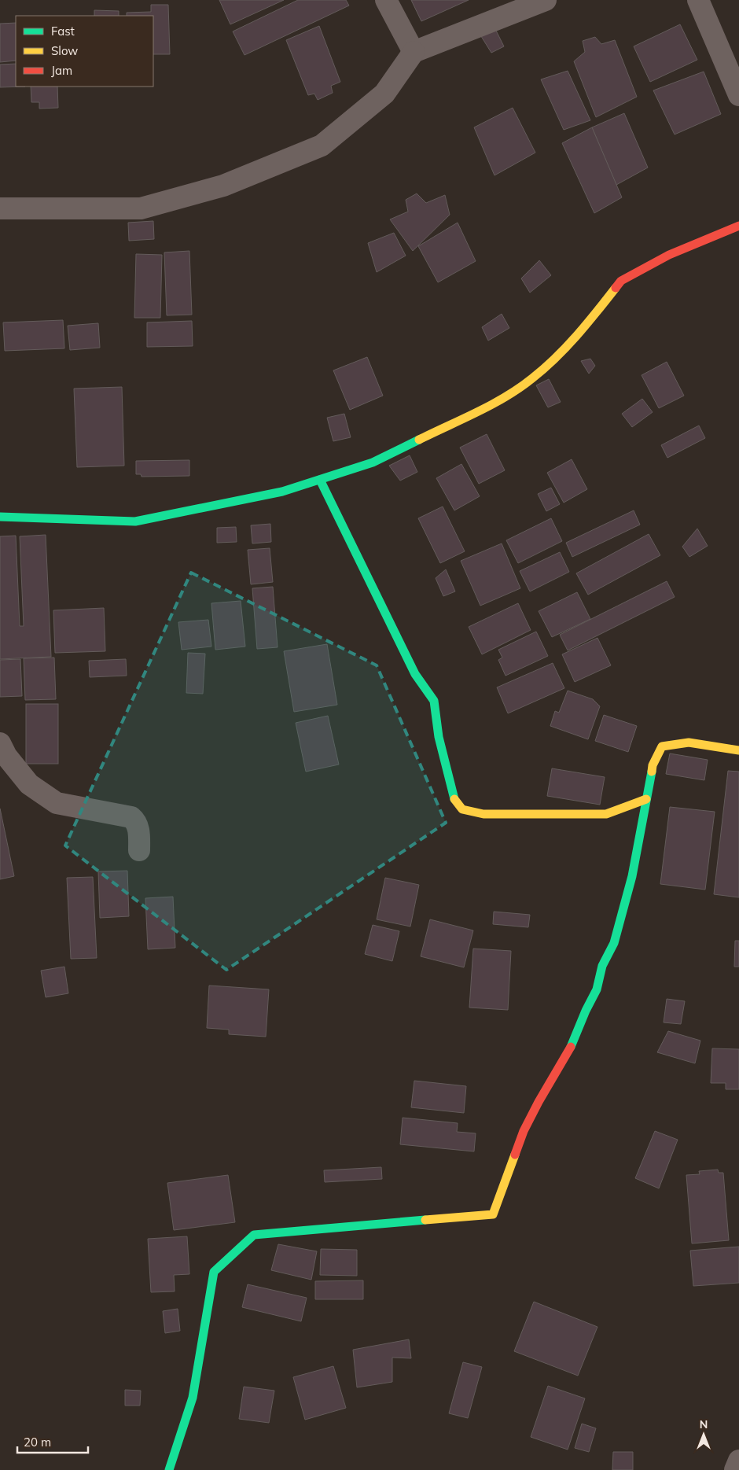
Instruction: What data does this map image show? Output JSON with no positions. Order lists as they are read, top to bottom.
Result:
{
  "legend": ["Fast", "Slow", "Jam"],
  "scale_bar": "20 m",
  "north": "top"
}
